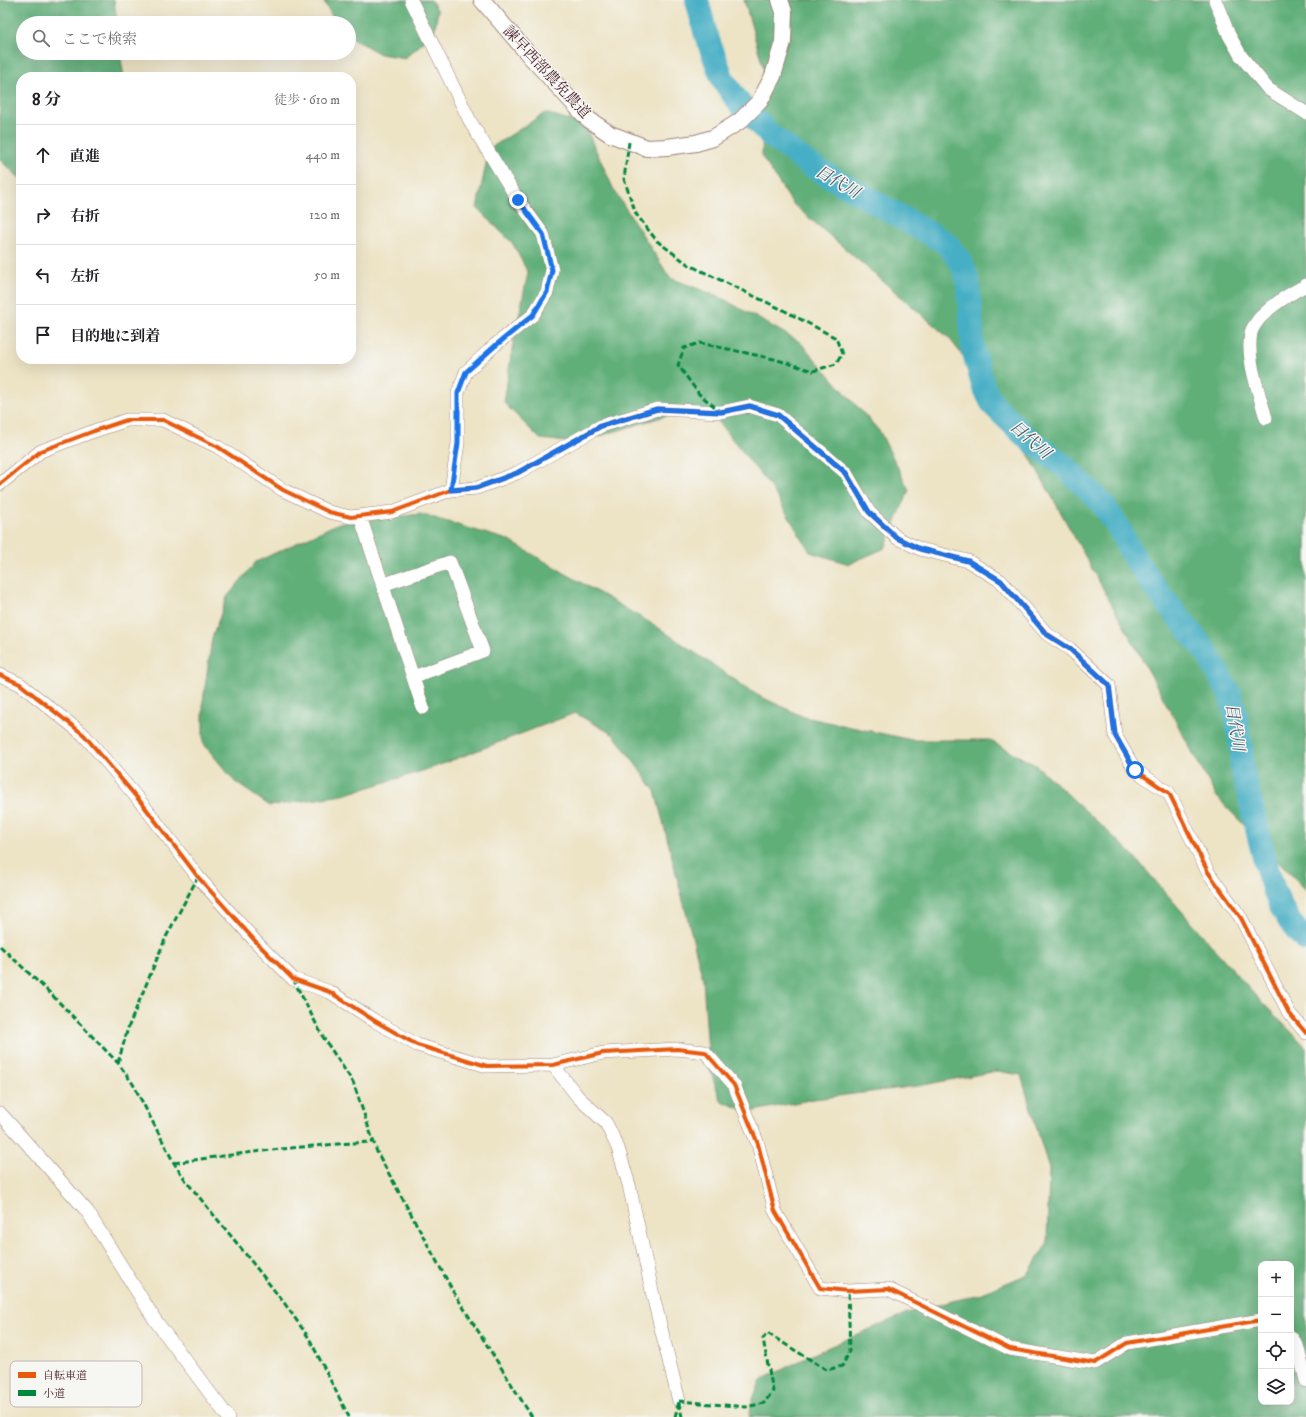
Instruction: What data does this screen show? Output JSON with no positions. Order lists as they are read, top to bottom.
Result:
{
  "streets": {
    "street": ["諫早西部農免農道"]
  },
  "water": ["目代川"],
  "legend": ["自転車道", "小道"],
  "page": {
    "search": "ここで検索",
    "heading": ["8 分", "徒歩 · 610 m"],
    "list": [
      ["直進", "440 m"],
      ["右折", "120 m"],
      ["左折", "50 m"],
      "目的地に到着"
    ],
    "map_buttons": ["+", "−"]
  }
}
